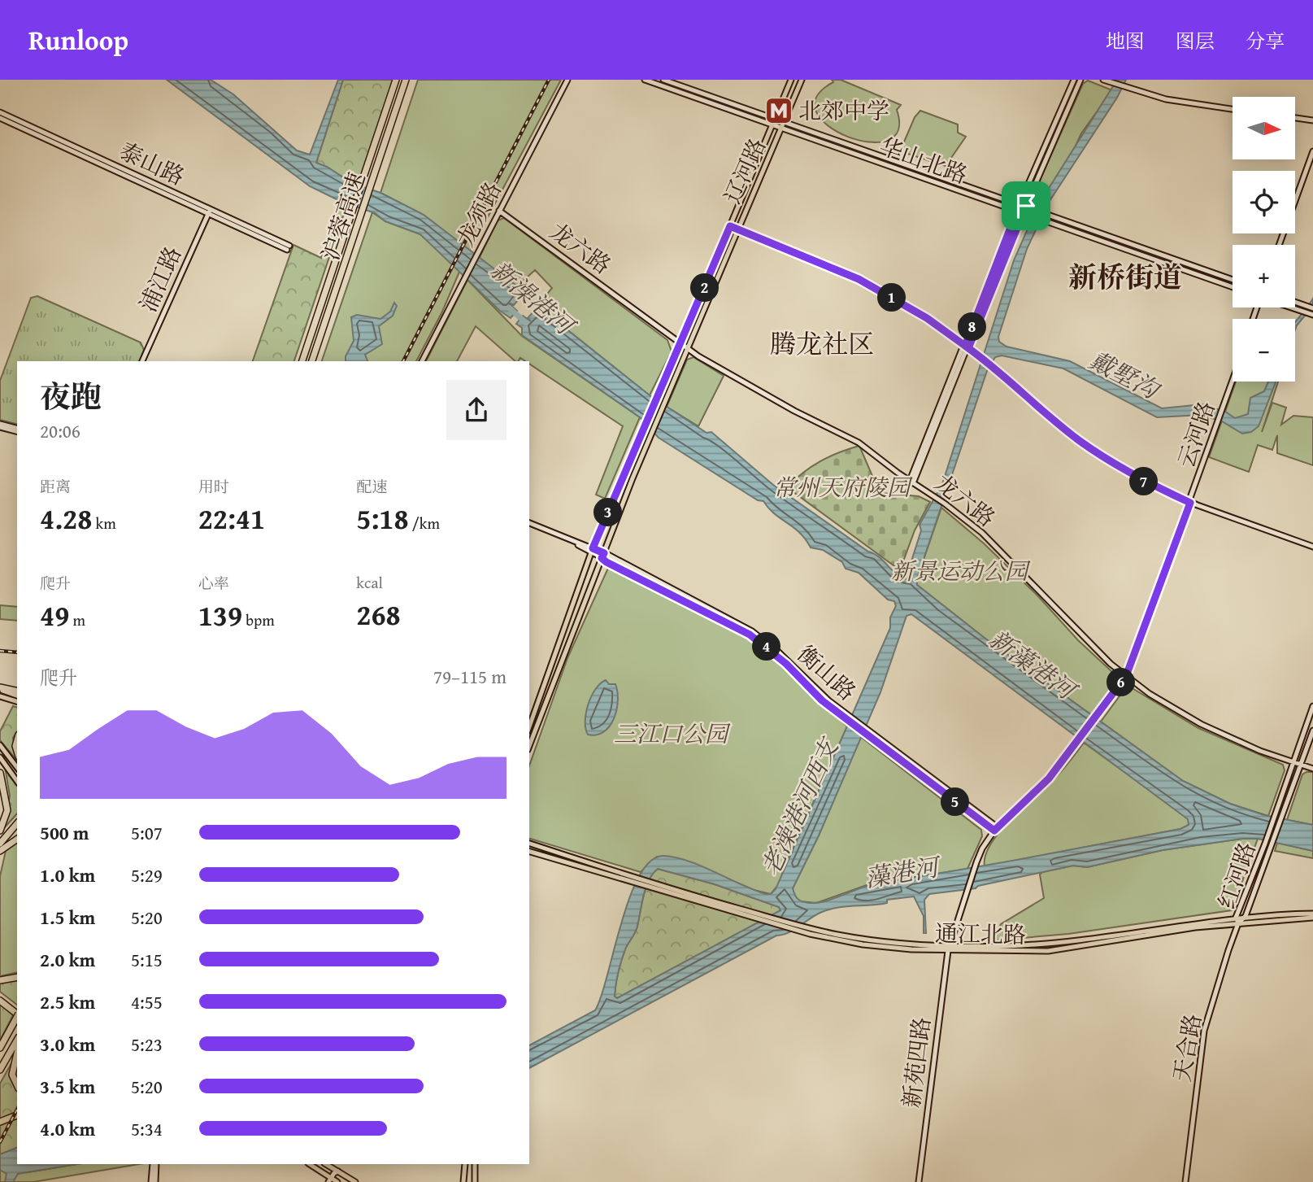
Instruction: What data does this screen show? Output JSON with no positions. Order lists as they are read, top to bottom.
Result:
{
  "streets": {
    "highway": ["沪蓉高速"],
    "main road": ["辽河路", "通江北路"],
    "street": [
      "华山北路",
      "泰山路",
      "龙须路",
      "龙六路",
      "浦江路",
      "云河路",
      "衡山路",
      "红河路",
      "天合路",
      "新苑四路"
    ]
  },
  "crossings": [
    ["华山北路", "辽河路"],
    ["泰山路", "浦江路"],
    ["辽河路", "龙六路"],
    ["辽河路", "衡山路"],
    ["龙须路", "龙六路"],
    ["龙六路", "云河路"],
    ["龙六路", "红河路"],
    ["云河路", "衡山路"],
    ["红河路", "通江北路"],
    ["红河路", "天合路"],
    ["通江北路", "天合路"],
    ["通江北路", "新苑四路"]
  ],
  "districts": ["新桥街道", "腾龙社区"],
  "water": [
    "新澡港河",
    "戴墅沟",
    "新藻港河",
    "老澡港河西支",
    "藻港河"
  ],
  "parks": ["常州天府陵园", "新景运动公园", "三江口公园"],
  "places": {
    "metro station": ["北郊中学"]
  },
  "north": "right",
  "page": {
    "header": "Runloop",
    "nav": ["地图", "图层", "分享"],
    "map_buttons": ["+", "−"],
    "pins": [
      "2",
      "1",
      "8",
      "7",
      "3",
      "4",
      "6",
      "5"
    ],
    "heading": ["夜跑", "20:06"],
    "stats": [
      ["距离", "4.28 km"],
      ["用时", "22:41"],
      ["配速", "5:18 /km"],
      ["爬升", "49 m"],
      ["心率", "139 bpm"],
      ["kcal", "268"]
    ],
    "chart": ["爬升", "79–115 m"],
    "list": [
      {
        "name": "500 m",
        "note": "5:07"
      },
      {
        "name": "1.0 km",
        "note": "5:29"
      },
      {
        "name": "1.5 km",
        "note": "5:20"
      },
      {
        "name": "2.0 km",
        "note": "5:15"
      },
      {
        "name": "2.5 km",
        "note": "4:55"
      },
      {
        "name": "3.0 km",
        "note": "5:23"
      },
      {
        "name": "3.5 km",
        "note": "5:20"
      },
      {
        "name": "4.0 km",
        "note": "5:34"
      }
    ]
  }
}
